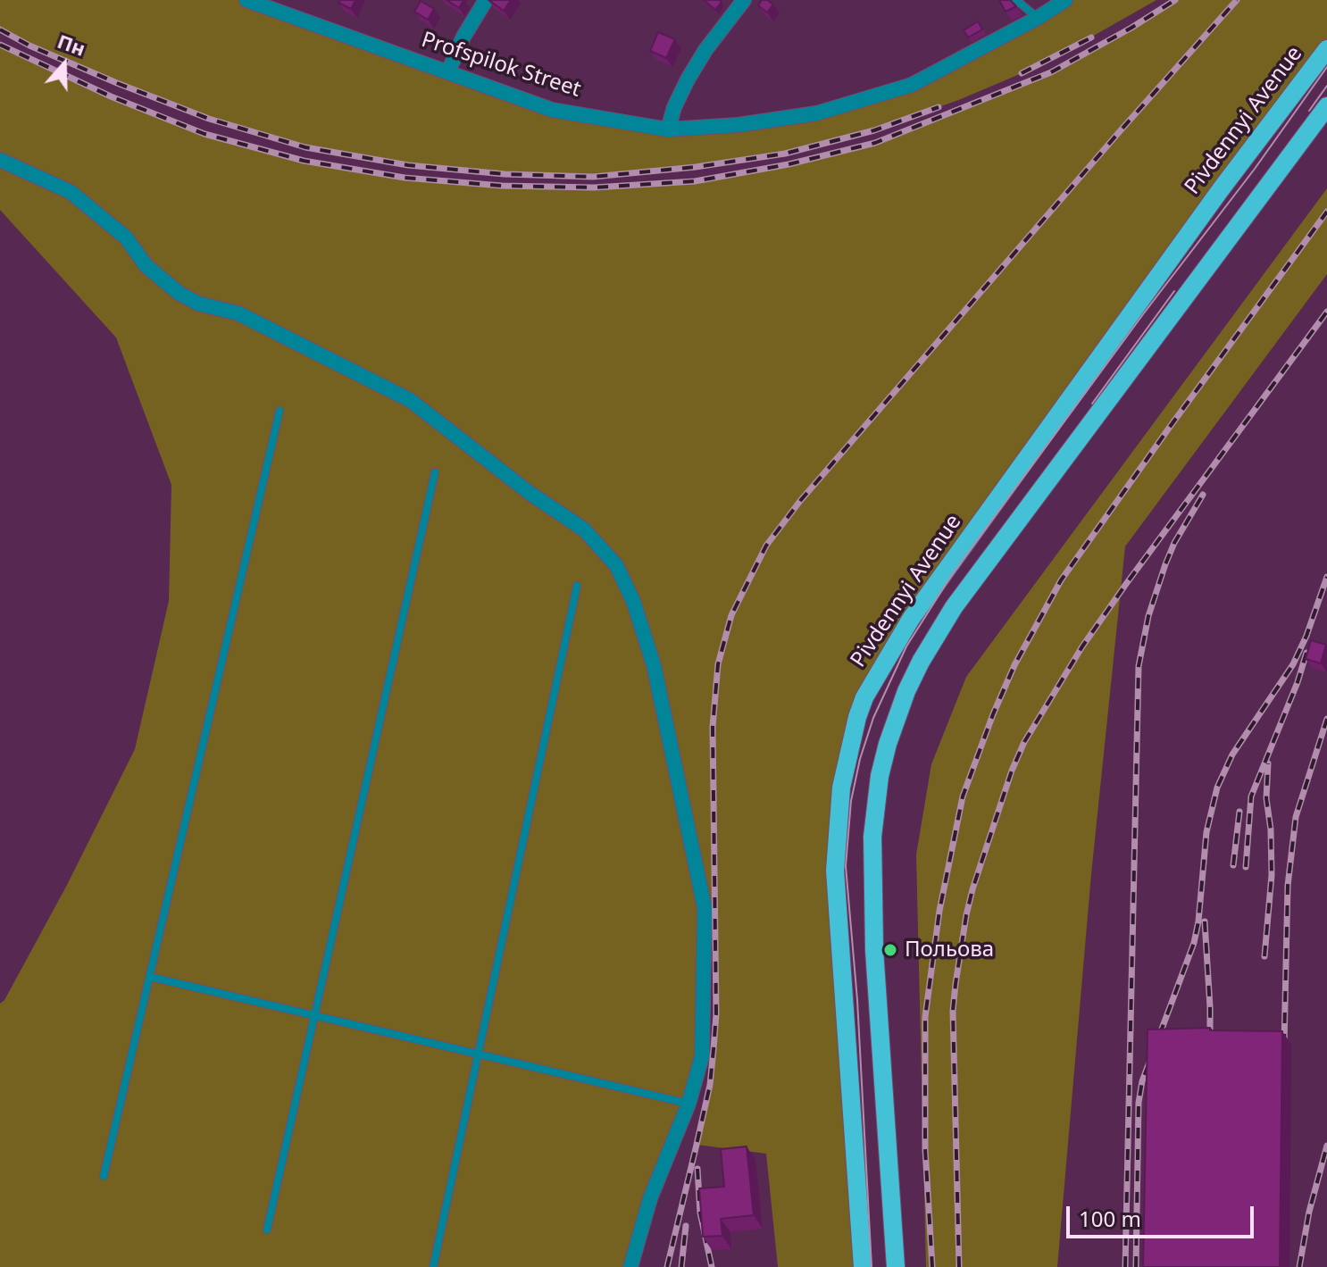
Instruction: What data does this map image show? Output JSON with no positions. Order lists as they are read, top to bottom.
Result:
{
  "streets": {
    "main road": ["Pivdennyi Avenue"],
    "street": ["Profspilok Street"]
  },
  "places": ["Польова"],
  "scale_bar": "100 m",
  "north": "top"
}
